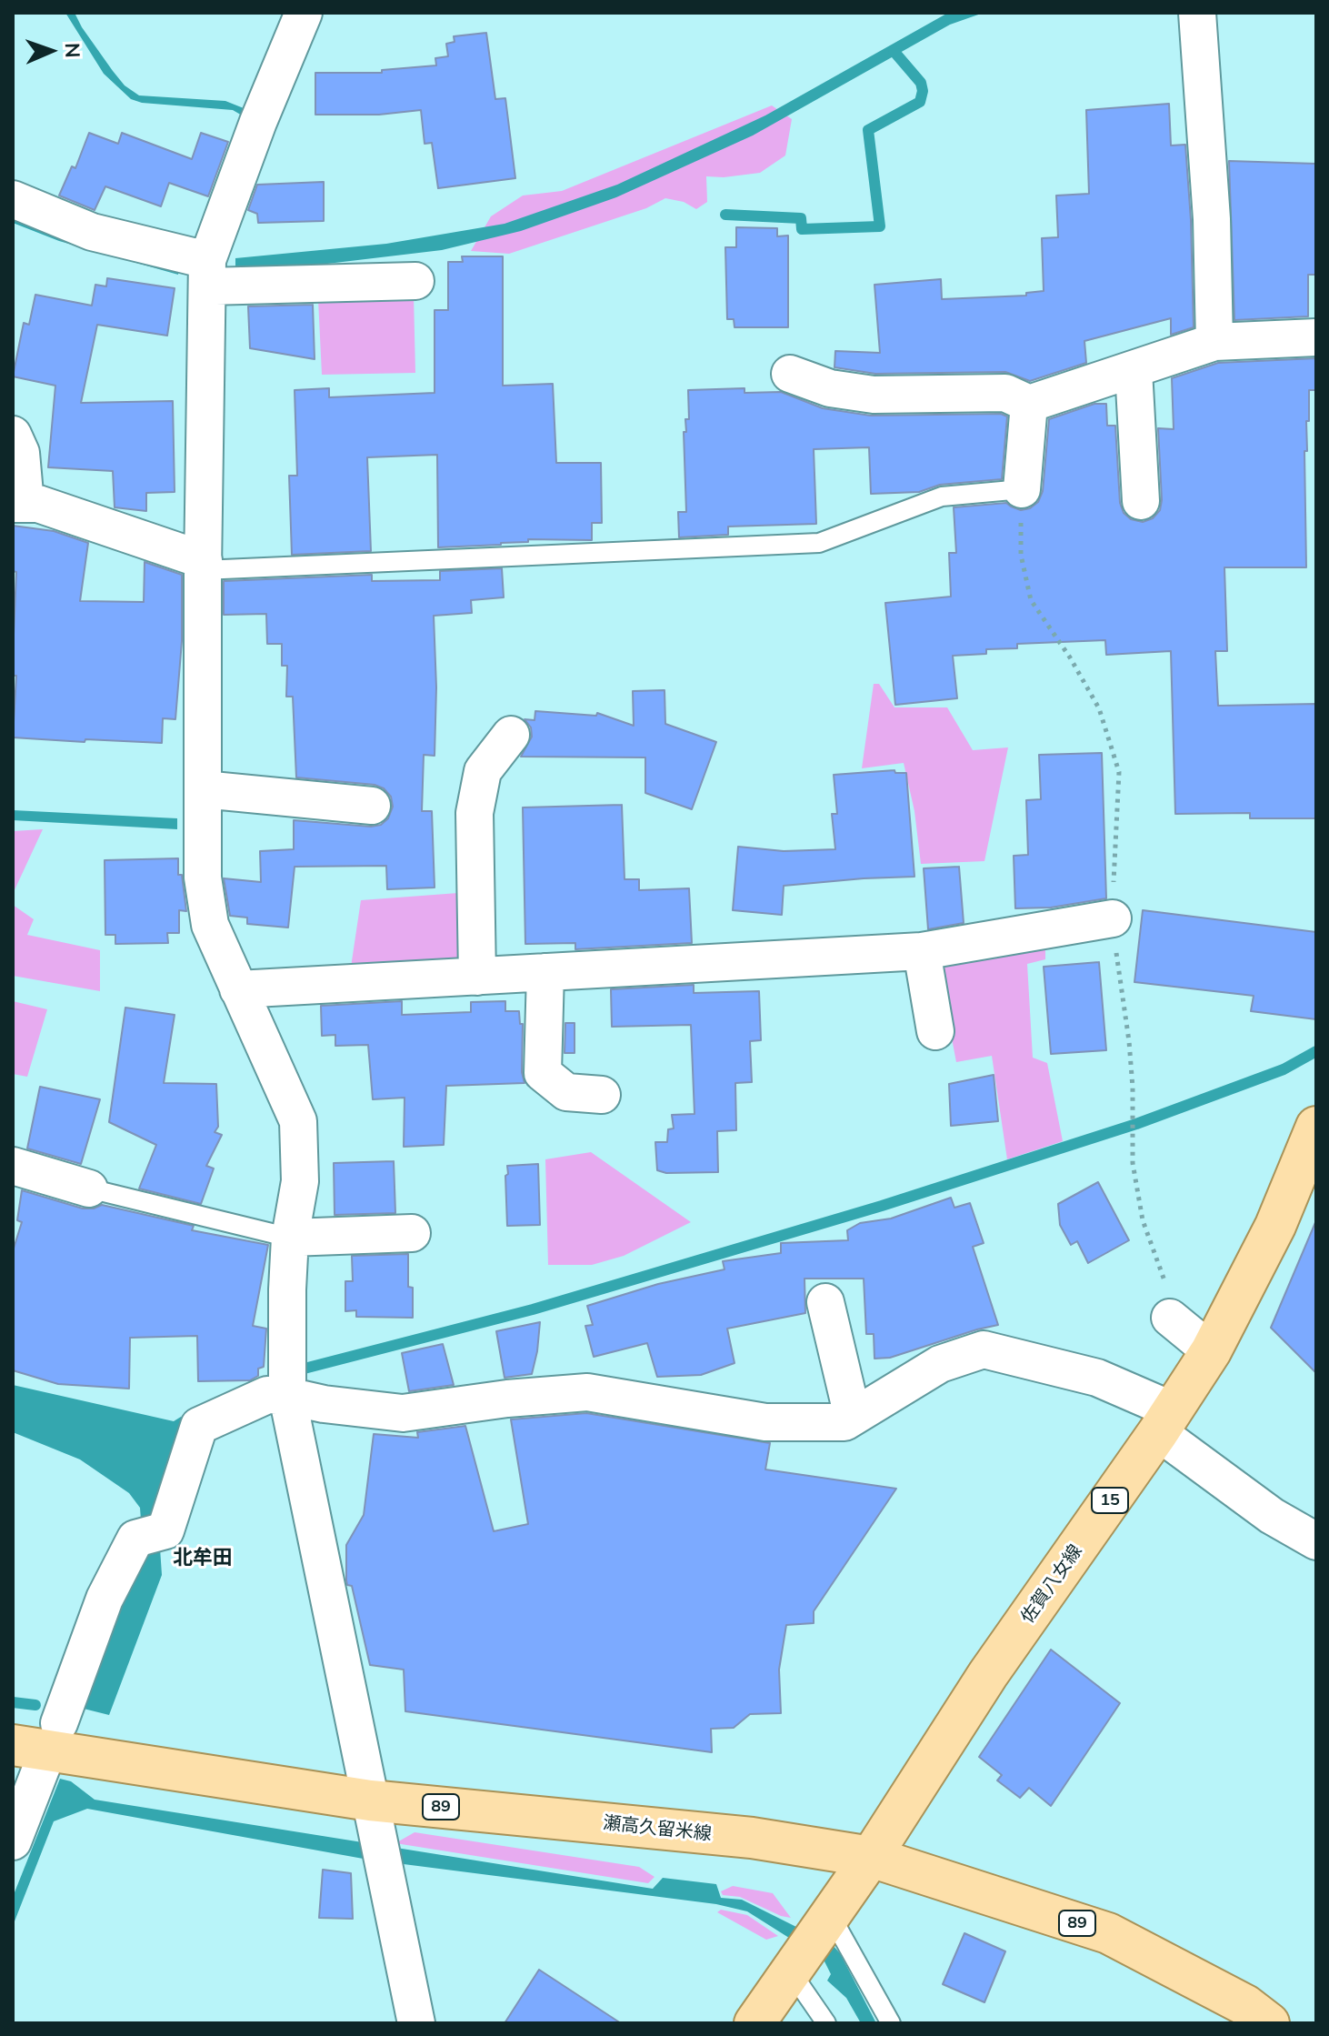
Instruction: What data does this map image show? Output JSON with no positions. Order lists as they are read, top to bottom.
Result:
{
  "streets": {
    "main road": [
      "15",
      "佐賀八女線",
      "89",
      "瀬高久留米線"
    ]
  },
  "crossings": [
    ["佐賀八女線", "瀬高久留米線"]
  ],
  "districts": ["北牟田"],
  "north": "right"
}
